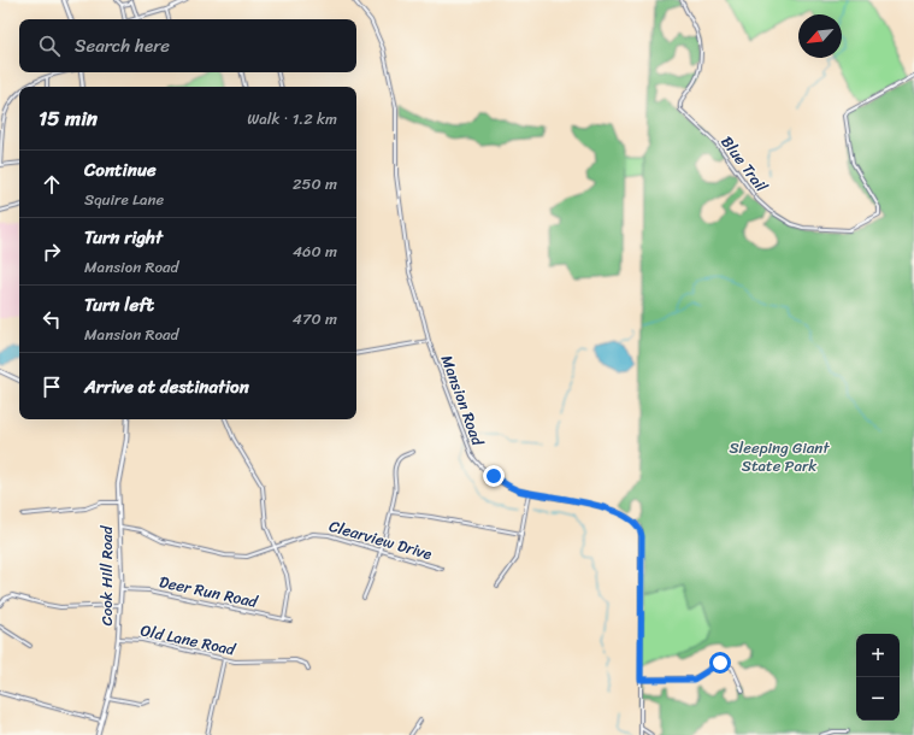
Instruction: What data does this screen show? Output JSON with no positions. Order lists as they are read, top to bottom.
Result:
{
  "streets": {
    "street": [
      "Blue Trail",
      "Mansion Road",
      "Clearview Drive",
      "Cook Hill Road",
      "Deer Run Road",
      "Old Lane Road"
    ]
  },
  "crossings": [
    ["Clearview Drive", "Cook Hill Road"],
    ["Cook Hill Road", "Deer Run Road"],
    ["Cook Hill Road", "Old Lane Road"]
  ],
  "parks": ["Sleeping Giant State Park"],
  "north": "bottom left",
  "page": {
    "search": "Search here",
    "heading": ["15 min", "Walk · 1.2 km"],
    "list": [
      ["Continue", "Squire Lane", "250 m"],
      ["Turn right", "Mansion Road", "460 m"],
      ["Turn left", "Mansion Road", "470 m"],
      "Arrive at destination"
    ],
    "map_buttons": ["+", "−"]
  }
}
